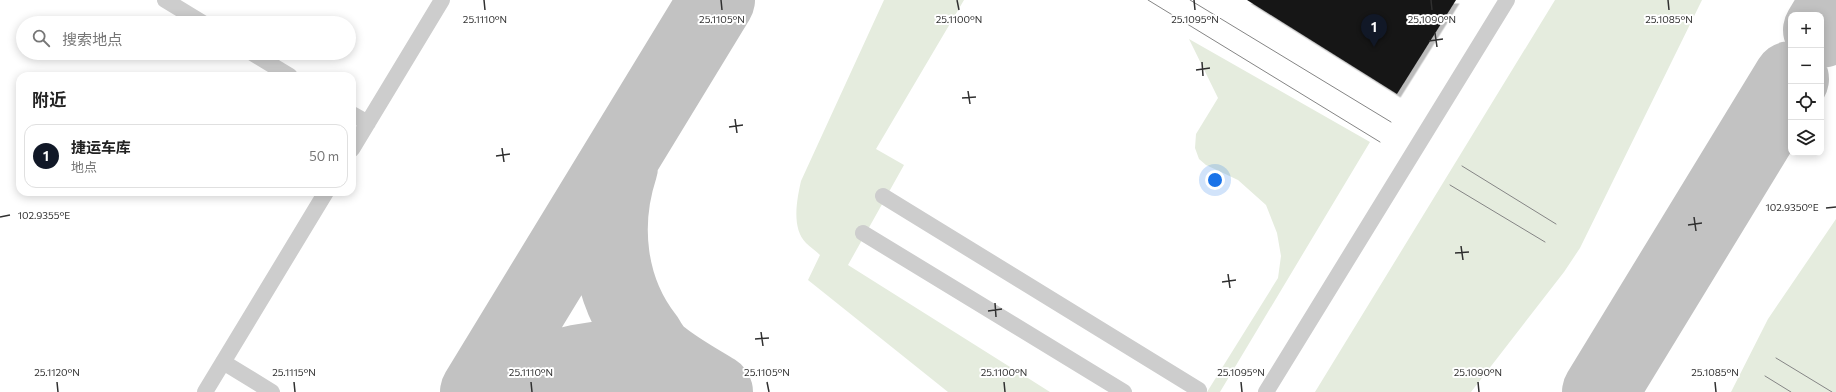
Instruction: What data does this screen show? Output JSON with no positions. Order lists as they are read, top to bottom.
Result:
{
  "page": {
    "map_buttons": ["+", "−"],
    "pins": "1",
    "search": "搜索地点",
    "heading": "附近",
    "list": [
      {
        "mark": "1",
        "name": "捷运车库",
        "note": "地点",
        "value": "50 m"
      }
    ]
  },
  "coordinates": [
    "25.1110°N",
    "25.1105°N",
    "25.1100°N",
    "25.1095°N",
    "25.1090°N",
    "25.1085°N",
    "102.9350°E",
    "102.9355°E",
    "25.1120°N",
    "25.1115°N"
  ]
}
